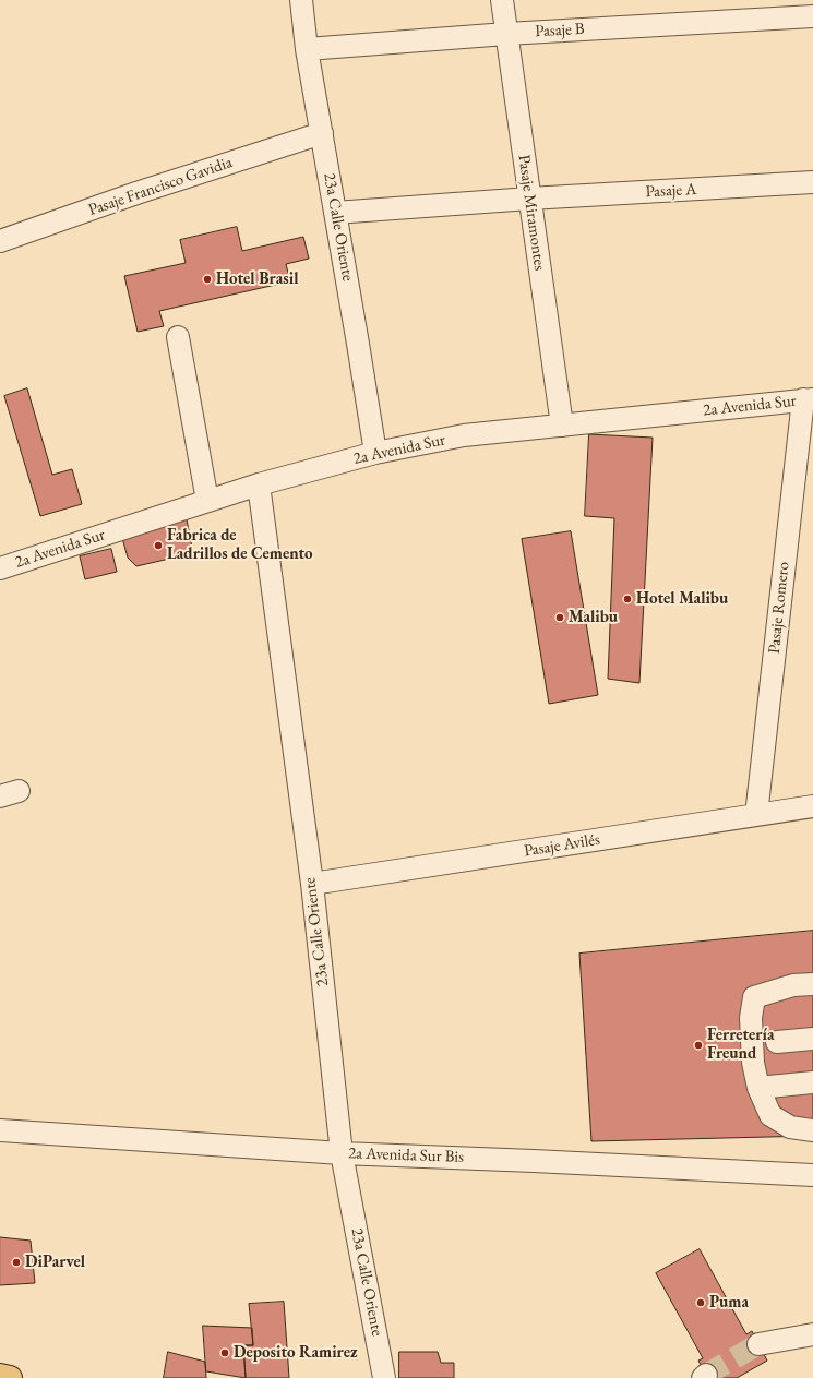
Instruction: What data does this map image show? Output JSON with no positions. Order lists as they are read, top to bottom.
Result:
{
  "streets": {
    "street": [
      "Pasaje B",
      "Pasaje Francisco Gavidia",
      "Pasaje A",
      "Pasaje Miramontes",
      "23a Calle Oriente",
      "2a Avenida Sur",
      "Pasaje Romero",
      "Pasaje Avilés",
      "2a Avenida Sur Bis"
    ]
  },
  "crossings": [
    ["Pasaje B", "Pasaje Miramontes"],
    ["Pasaje B", "23a Calle Oriente"],
    ["Pasaje Francisco Gavidia", "23a Calle Oriente"],
    ["Pasaje A", "Pasaje Miramontes"],
    ["Pasaje A", "23a Calle Oriente"],
    ["Pasaje Miramontes", "2a Avenida Sur"],
    ["23a Calle Oriente", "2a Avenida Sur"],
    ["23a Calle Oriente", "Pasaje Avilés"],
    ["23a Calle Oriente", "2a Avenida Sur Bis"],
    ["2a Avenida Sur", "Pasaje Romero"],
    ["Pasaje Romero", "Pasaje Avilés"]
  ],
  "places": [
    "Hotel Brasil",
    "Fabrica de Ladrillos de Cemento",
    "Hotel Malibu",
    "Malibu",
    "Ferretería Freund",
    "DiParvel",
    "Puma",
    "Deposito Ramirez"
  ]
}
